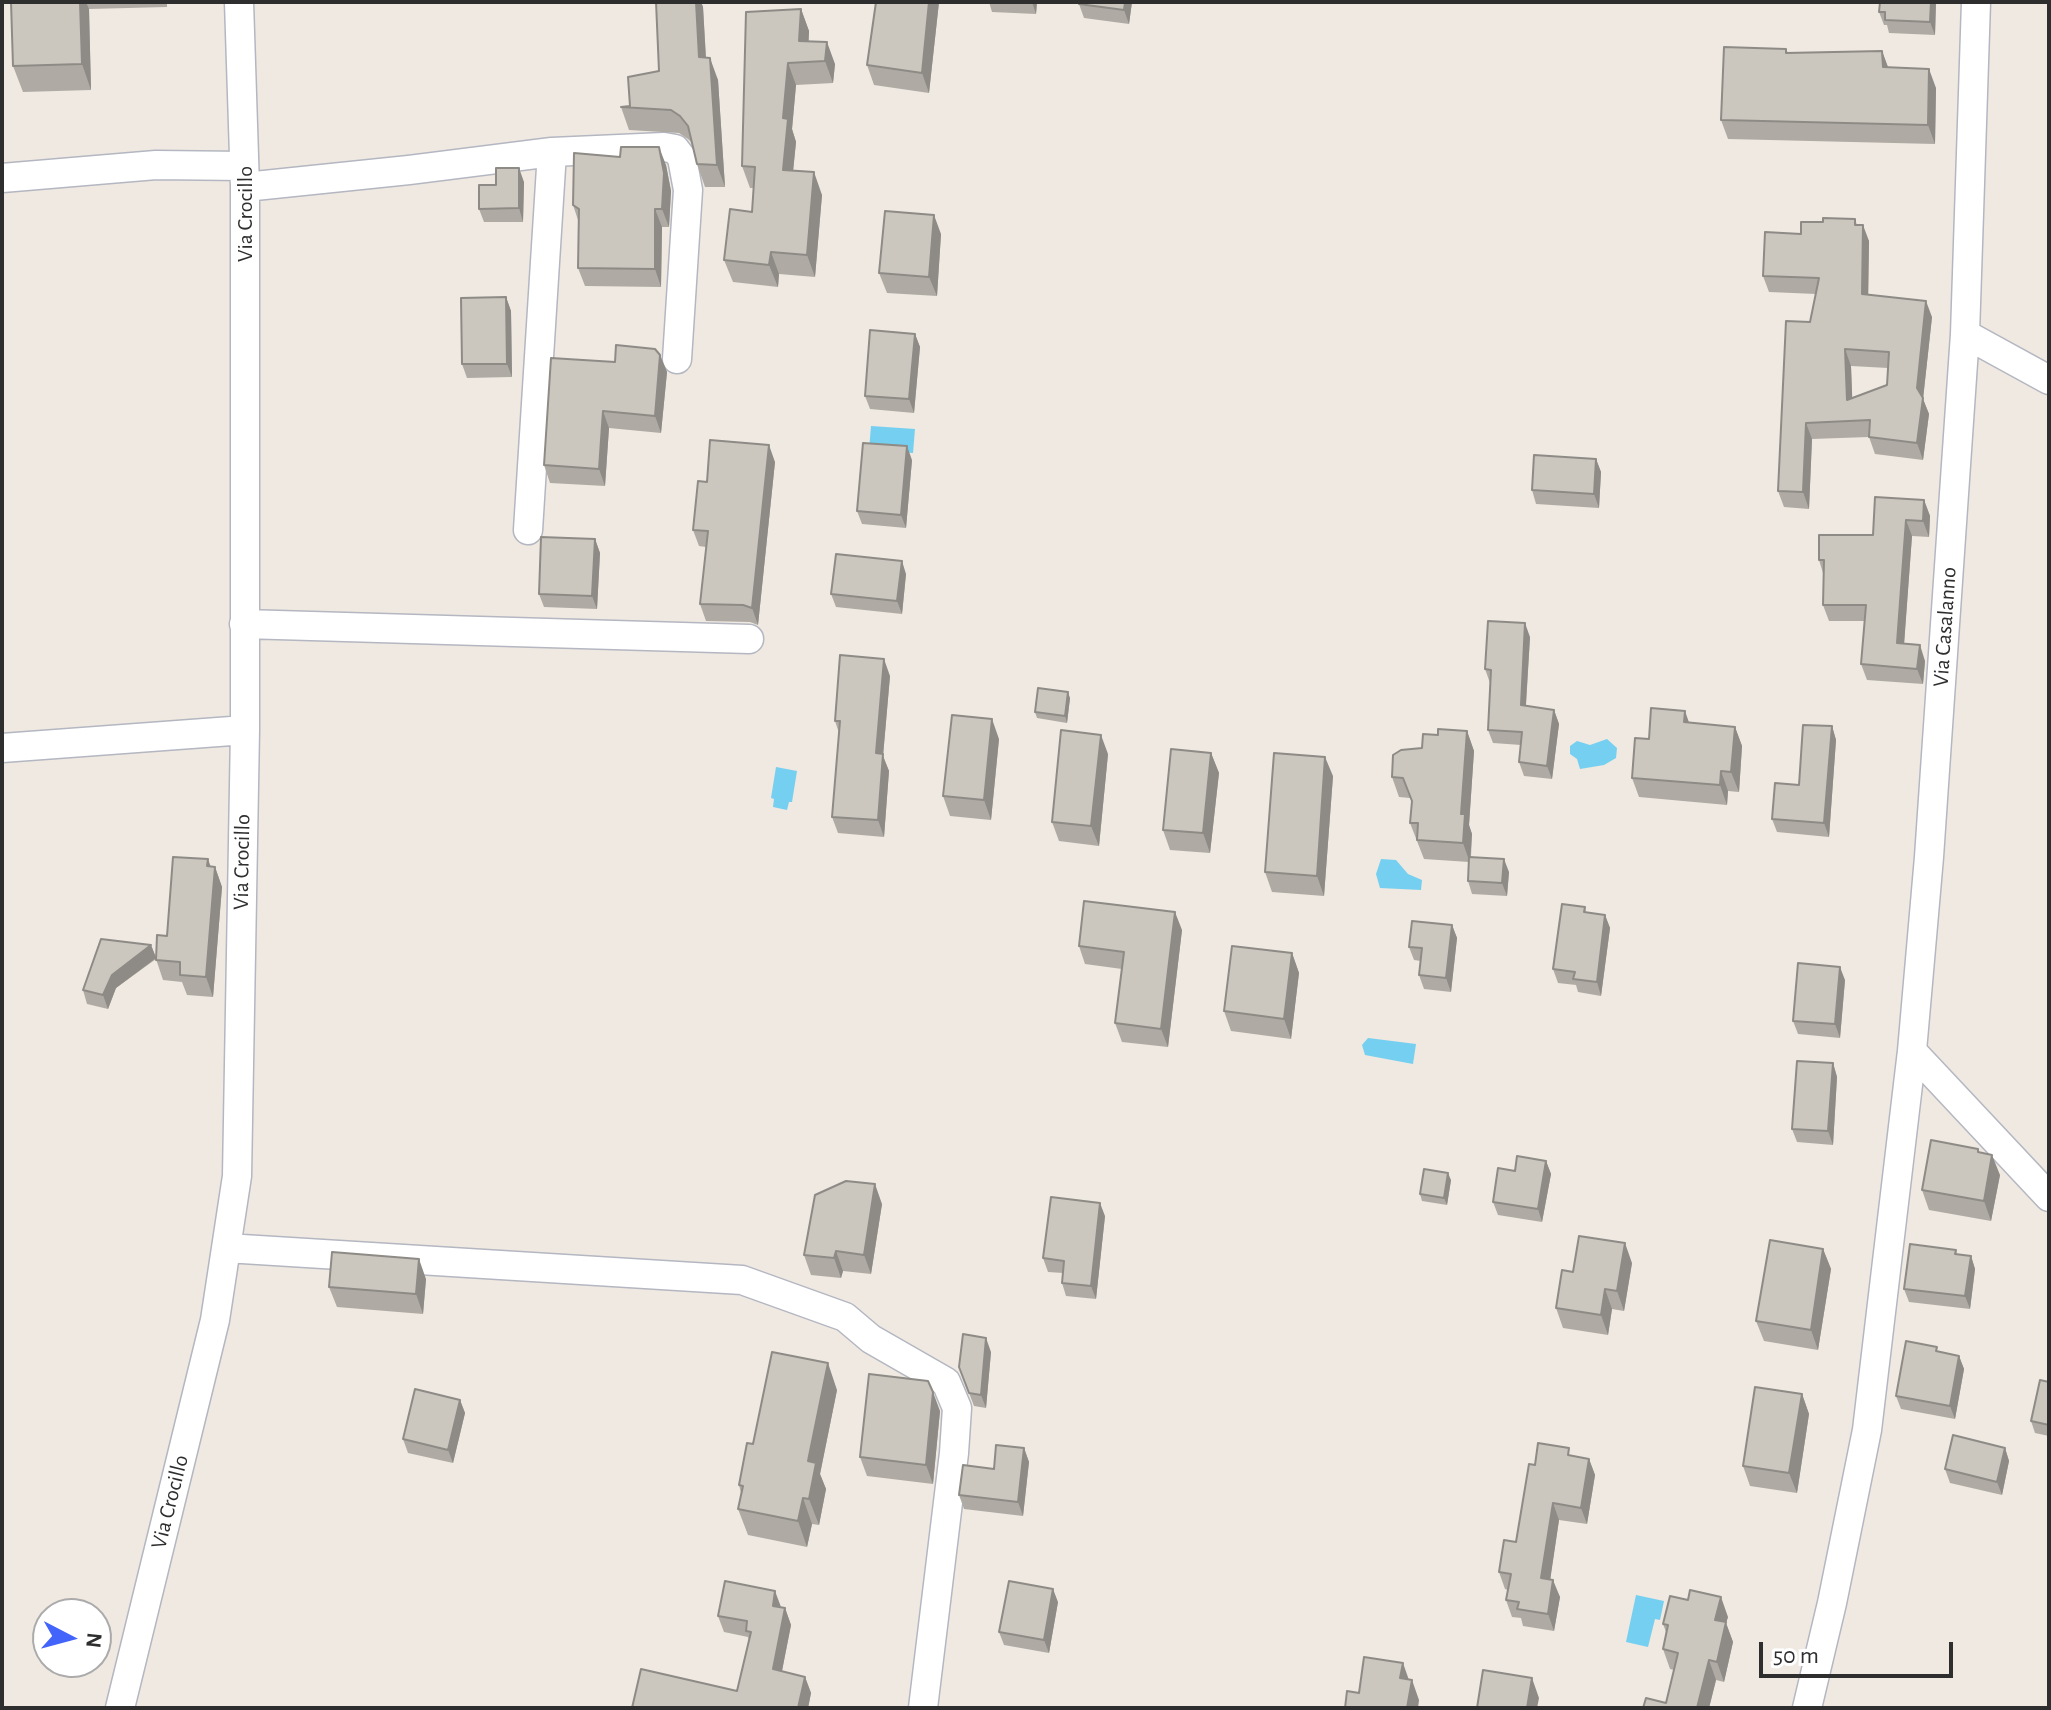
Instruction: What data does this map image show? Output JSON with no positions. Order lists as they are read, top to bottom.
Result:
{
  "streets": {
    "street": ["Via Crocillo", "Via Casalanno"]
  },
  "scale_bar": "50 m",
  "north": "right"
}
